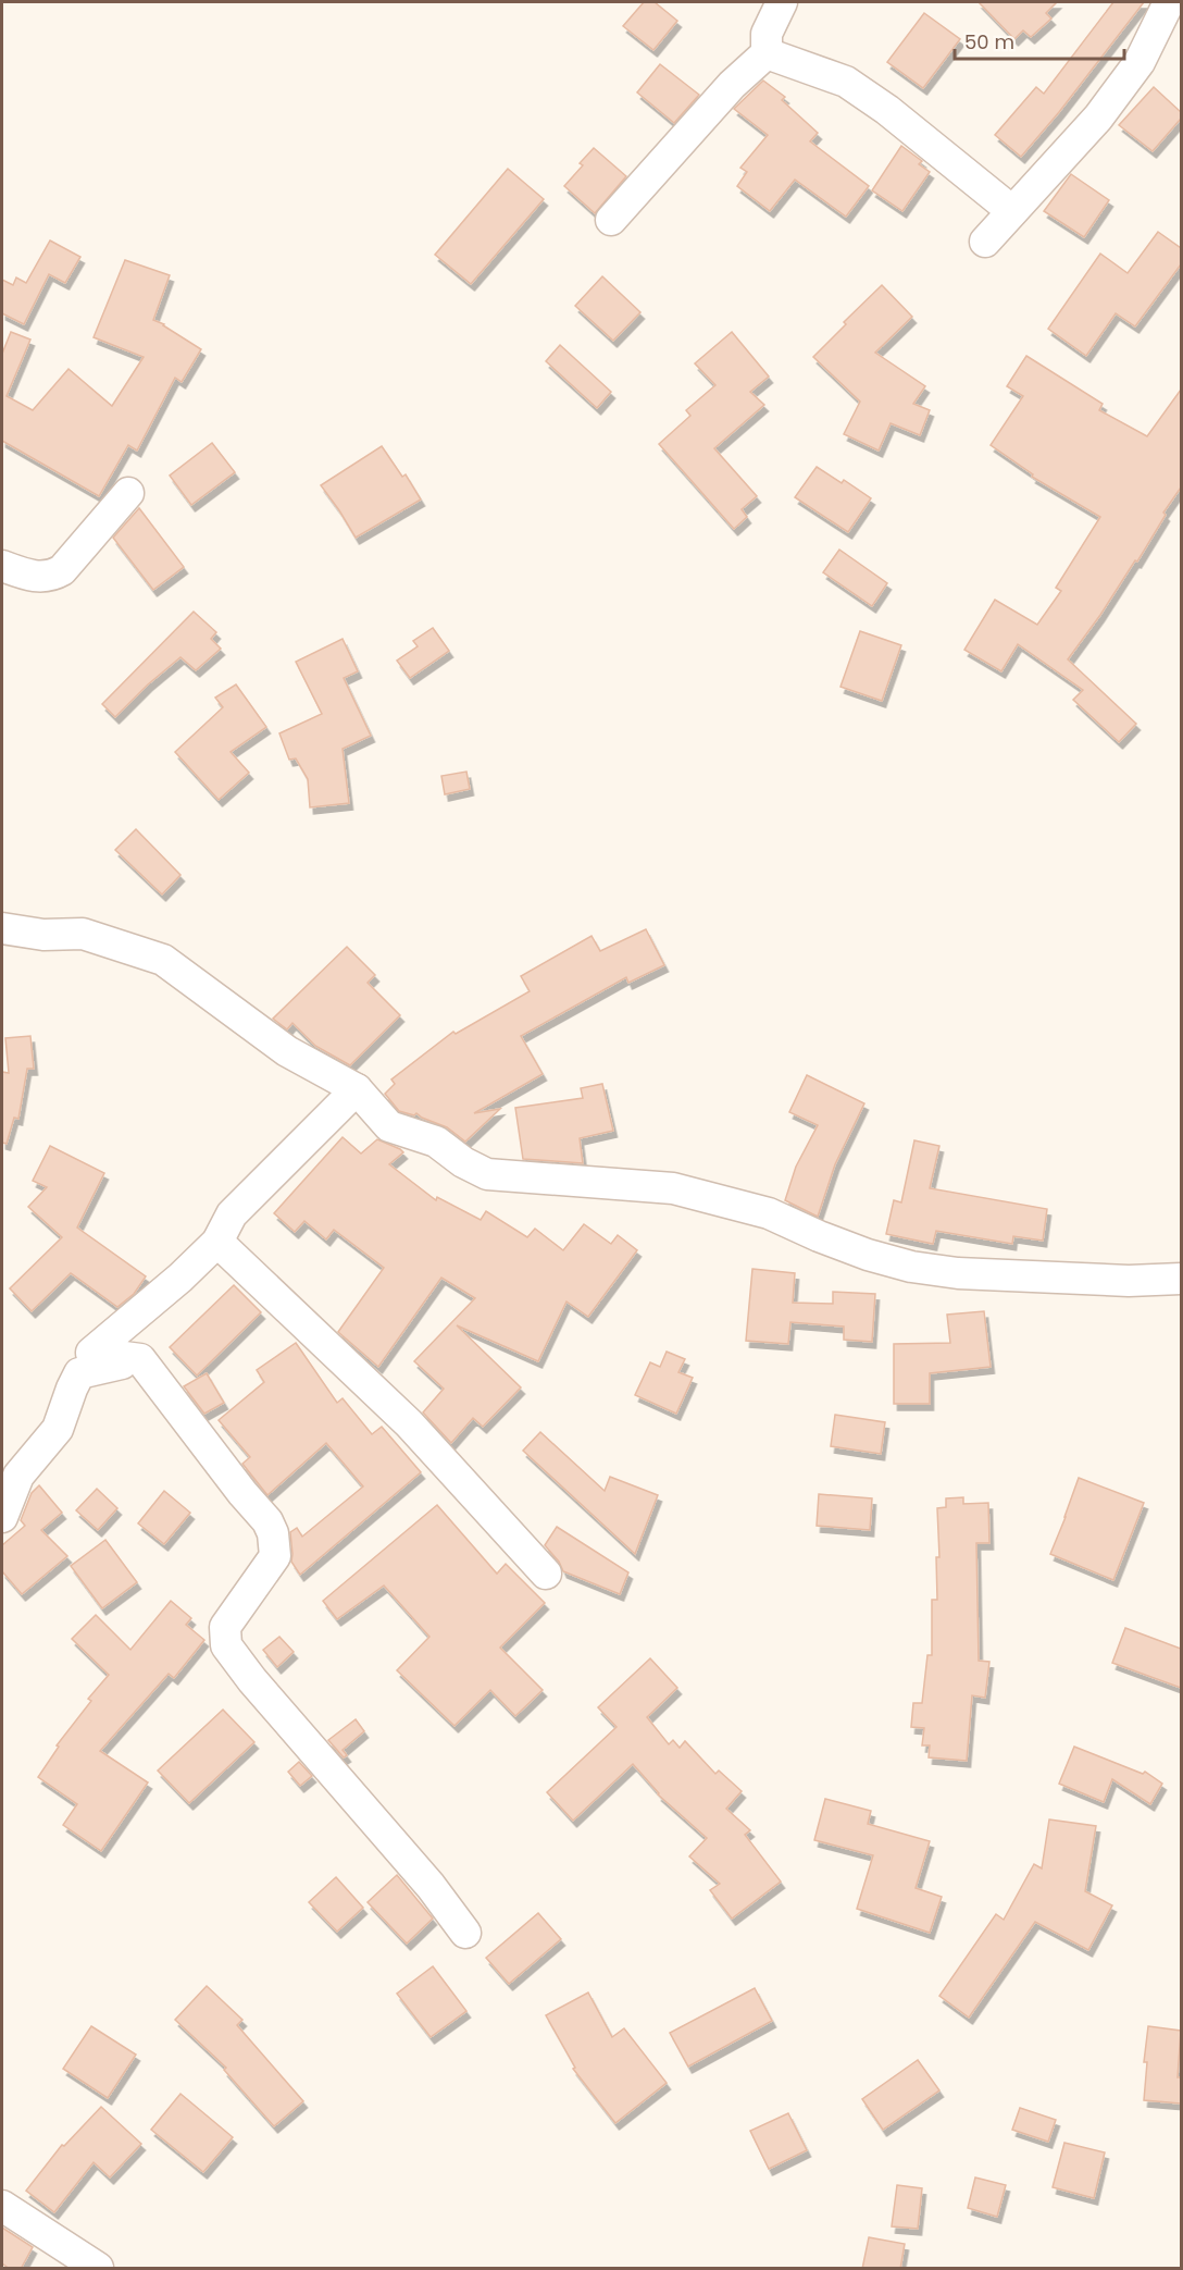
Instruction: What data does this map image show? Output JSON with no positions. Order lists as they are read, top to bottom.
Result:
{
  "scale_bar": "50 m"
}
